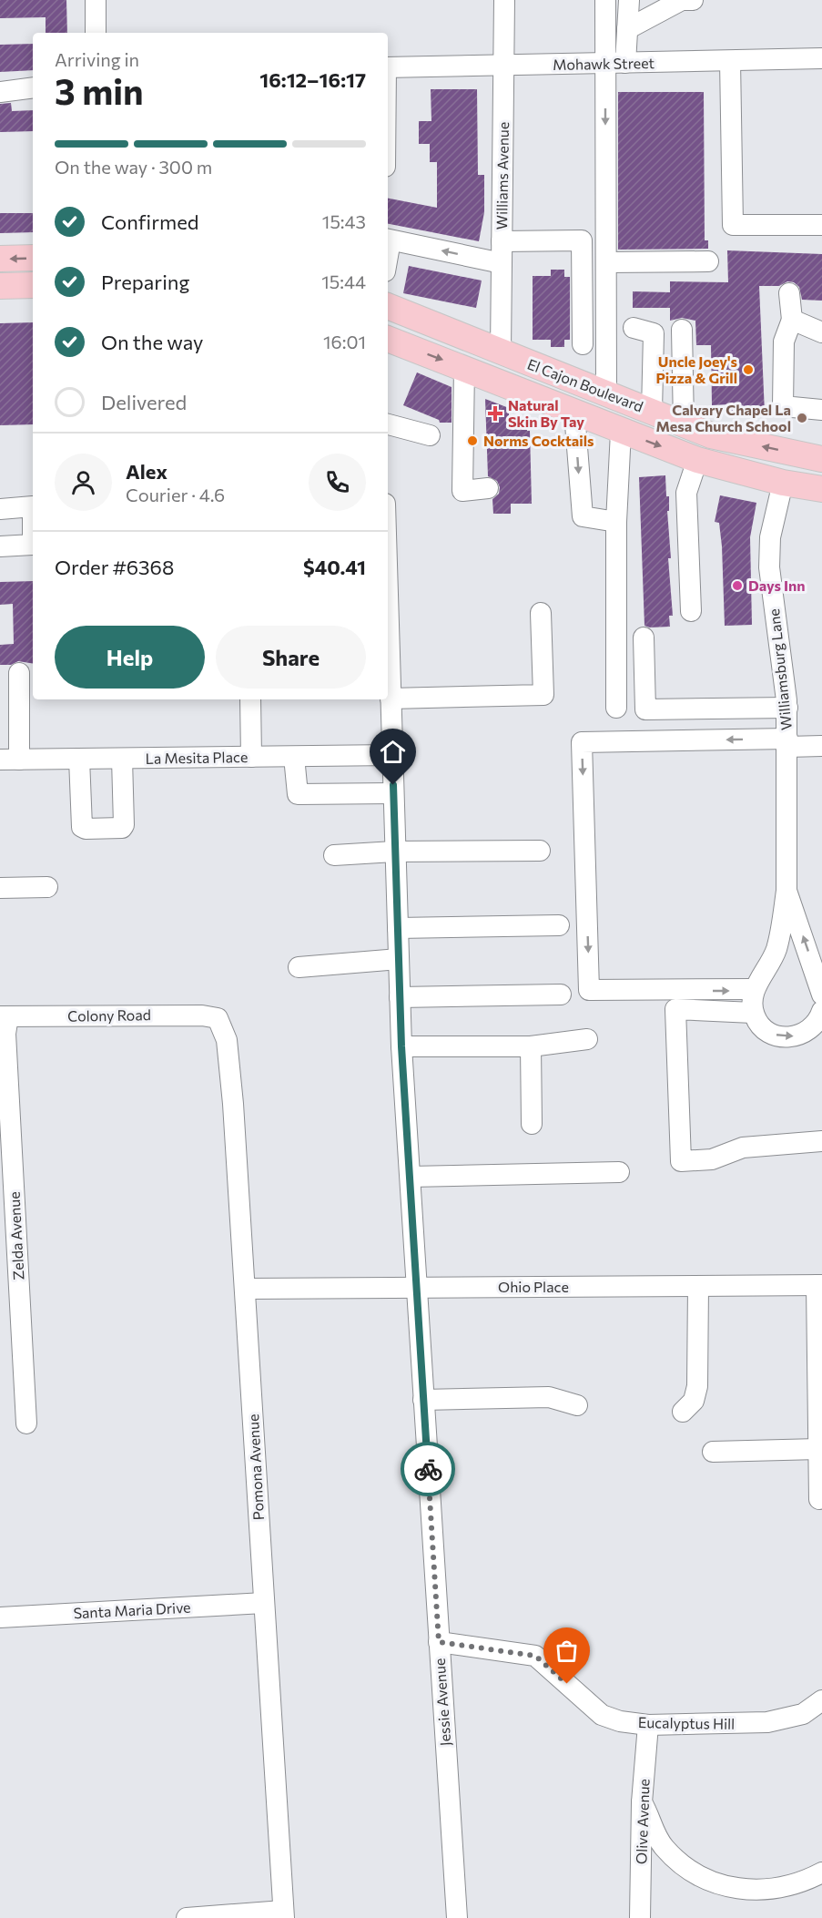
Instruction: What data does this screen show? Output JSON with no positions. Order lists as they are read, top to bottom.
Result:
{
  "streets": {
    "main road": ["El Cajon Boulevard"],
    "street": [
      "Mohawk Street",
      "Williams Avenue",
      "Williamsburg Lane",
      "La Mesita Place",
      "Colony Road",
      "Zelda Avenue",
      "Ohio Place",
      "Pomona Avenue",
      "Santa Maria Drive",
      "Jessie Avenue",
      "Eucalyptus Hill",
      "Olive Avenue"
    ]
  },
  "crossings": [
    ["Mohawk Street", "Williams Avenue"],
    ["Williams Avenue", "El Cajon Boulevard"],
    ["El Cajon Boulevard", "Williamsburg Lane"],
    ["La Mesita Place", "Jessie Avenue"],
    ["Colony Road", "Zelda Avenue"],
    ["Colony Road", "Pomona Avenue"],
    ["Ohio Place", "Pomona Avenue"],
    ["Ohio Place", "Jessie Avenue"],
    ["Pomona Avenue", "Santa Maria Drive"],
    ["Jessie Avenue", "Eucalyptus Hill"],
    ["Eucalyptus Hill", "Olive Avenue"]
  ],
  "places": {
    "other": [
      "Uncle Joey's Pizza & Grill",
      "Calvary Chapel La Mesa Church School",
      "Norms Cocktails",
      "Days Inn"
    ],
    "health": ["Natural Skin By Tay"]
  },
  "page": {
    "heading": ["3 min", "Arriving in", "16:12–16:17"],
    "panel": [
      "Alex",
      "Courier · 4.6",
      "Order #6368",
      "$40.41"
    ],
    "bar": "On the way · 300 m",
    "list": [
      ["Confirmed", "15:43"],
      ["Preparing", "15:44"],
      ["On the way", "16:01"],
      "Delivered"
    ],
    "buttons": ["Help", "Share"]
  }
}
